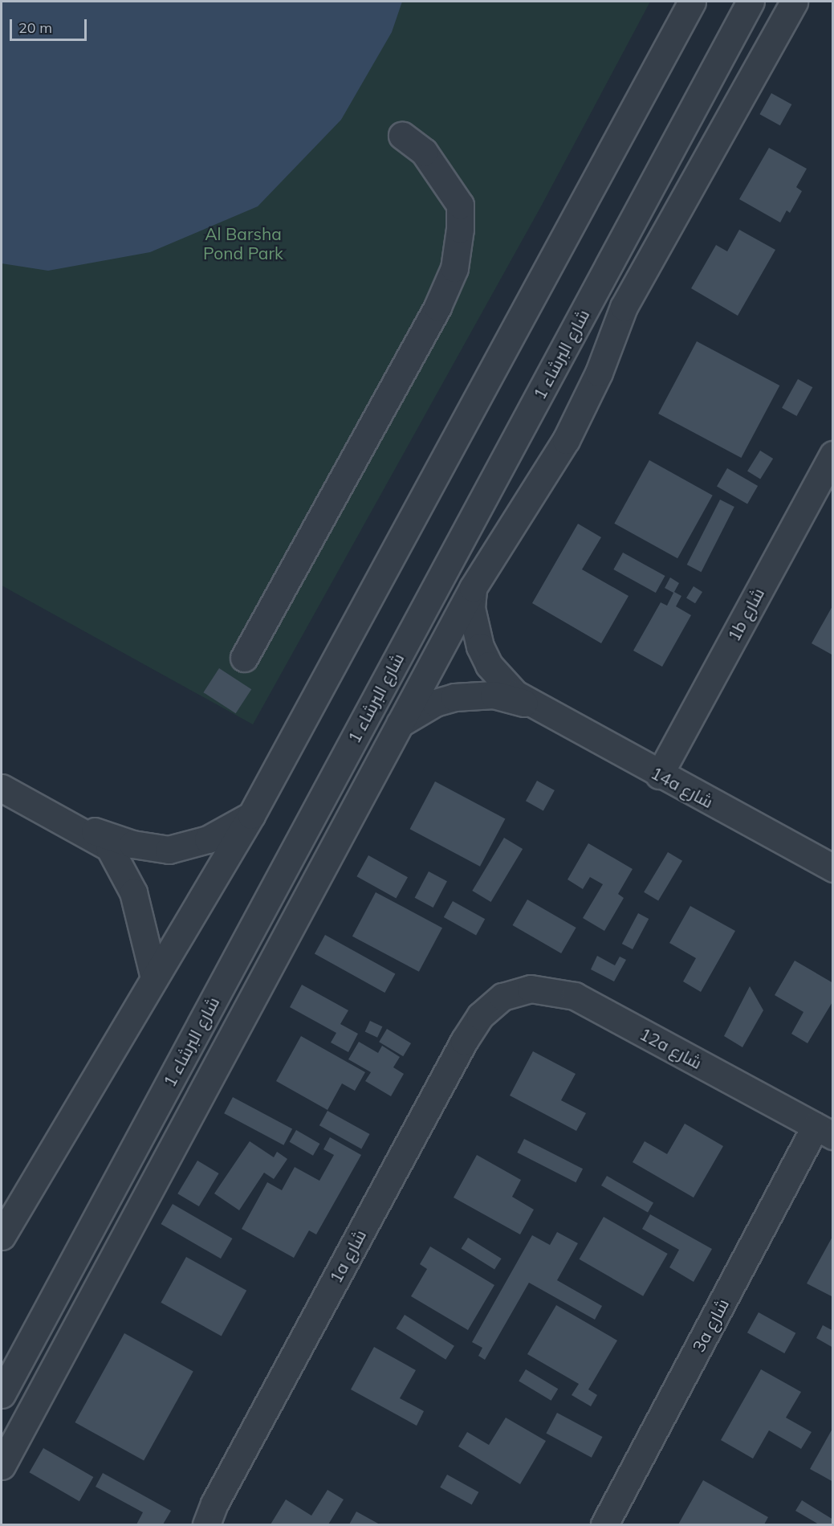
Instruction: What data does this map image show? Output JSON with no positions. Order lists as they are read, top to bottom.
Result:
{
  "streets": {
    "street": [
      "شارع البرشاء 1",
      "1b شارع",
      "14a شارع",
      "12a شارع",
      "1a شارع",
      "3a شارع"
    ]
  },
  "crossings": [
    ["شارع البرشاء 1", "14a شارع"],
    ["1b شارع", "14a شارع"],
    ["12a شارع", "1a شارع"],
    ["12a شارع", "3a شارع"]
  ],
  "parks": ["Al Barsha Pond Park"],
  "scale_bar": "20 m"
}
